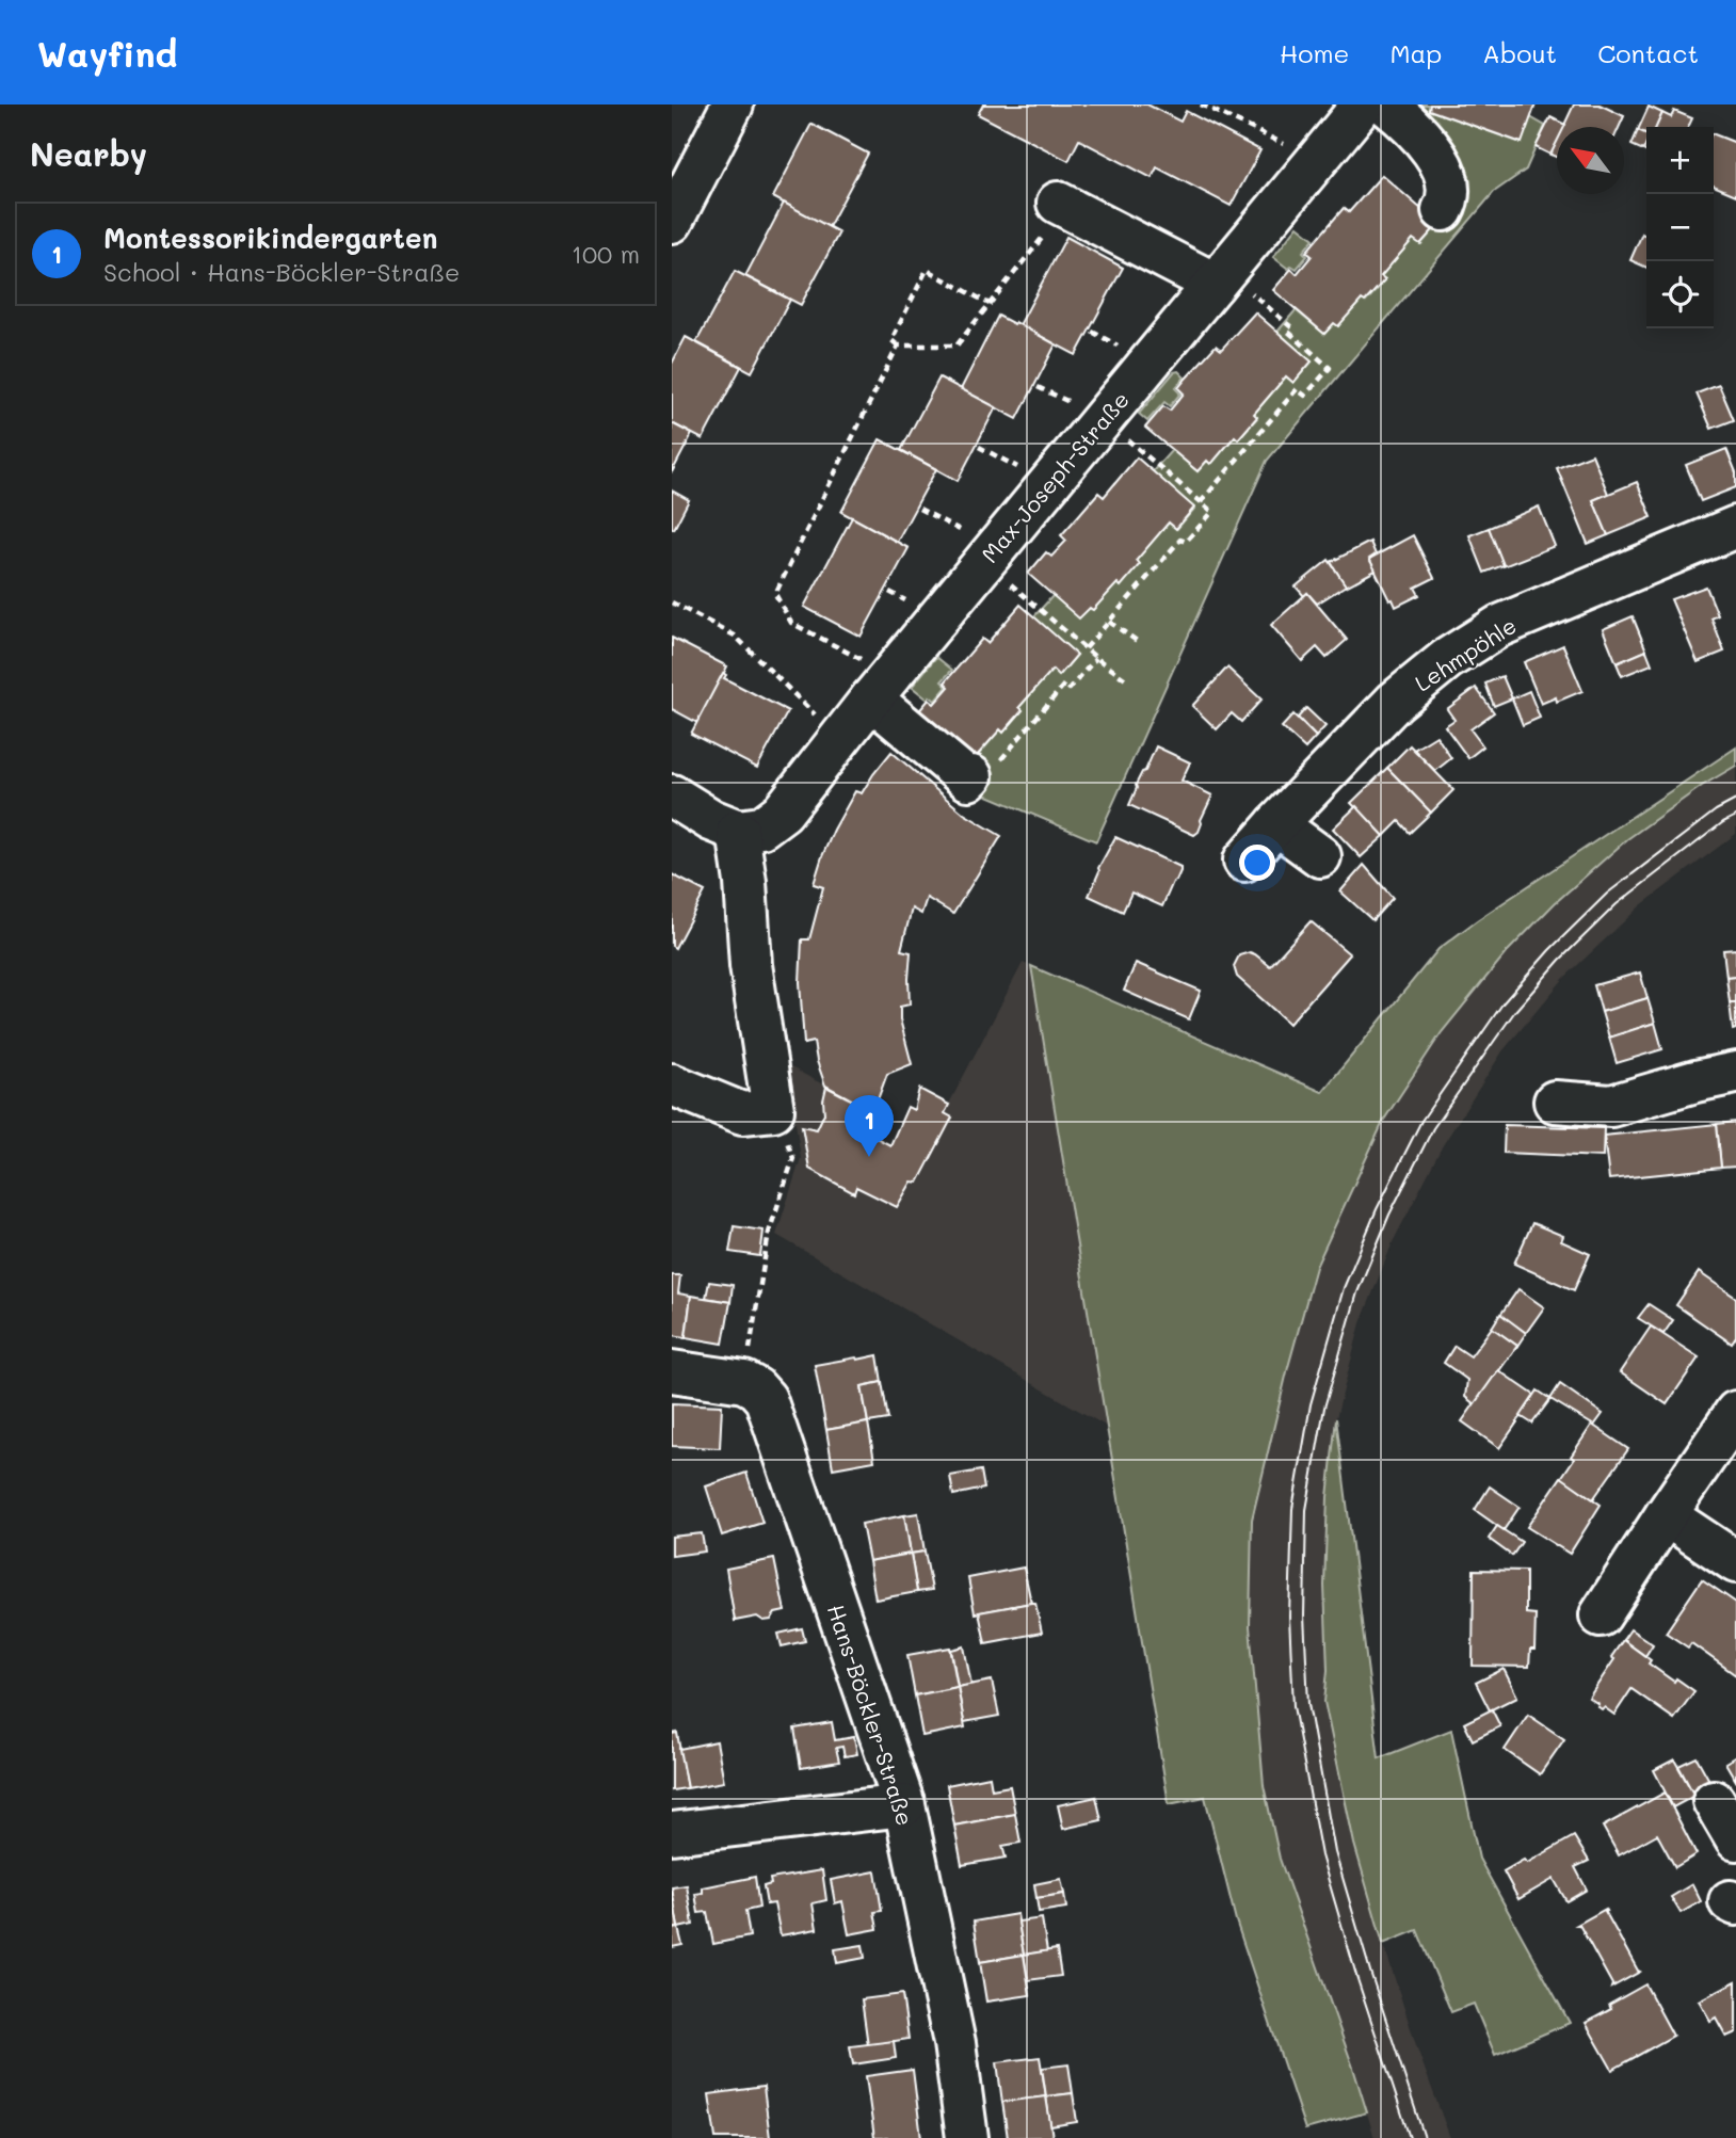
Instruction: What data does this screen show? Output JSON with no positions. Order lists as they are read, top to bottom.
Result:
{
  "streets": {
    "street": ["Max-Joseph-Straße", "Lehmpöhle", "Hans-Böckler-Straße"]
  },
  "north": "top left",
  "page": {
    "header": "Wayfind",
    "nav": [
      "Home",
      "Map",
      "About",
      "Contact"
    ],
    "heading": "Nearby",
    "map_buttons": ["+", "−"],
    "list": [
      {
        "mark": "1",
        "name": "Montessorikindergarten",
        "note": "School · Hans-Böckler-Straße",
        "value": "100 m"
      }
    ],
    "pins": "1"
  }
}
